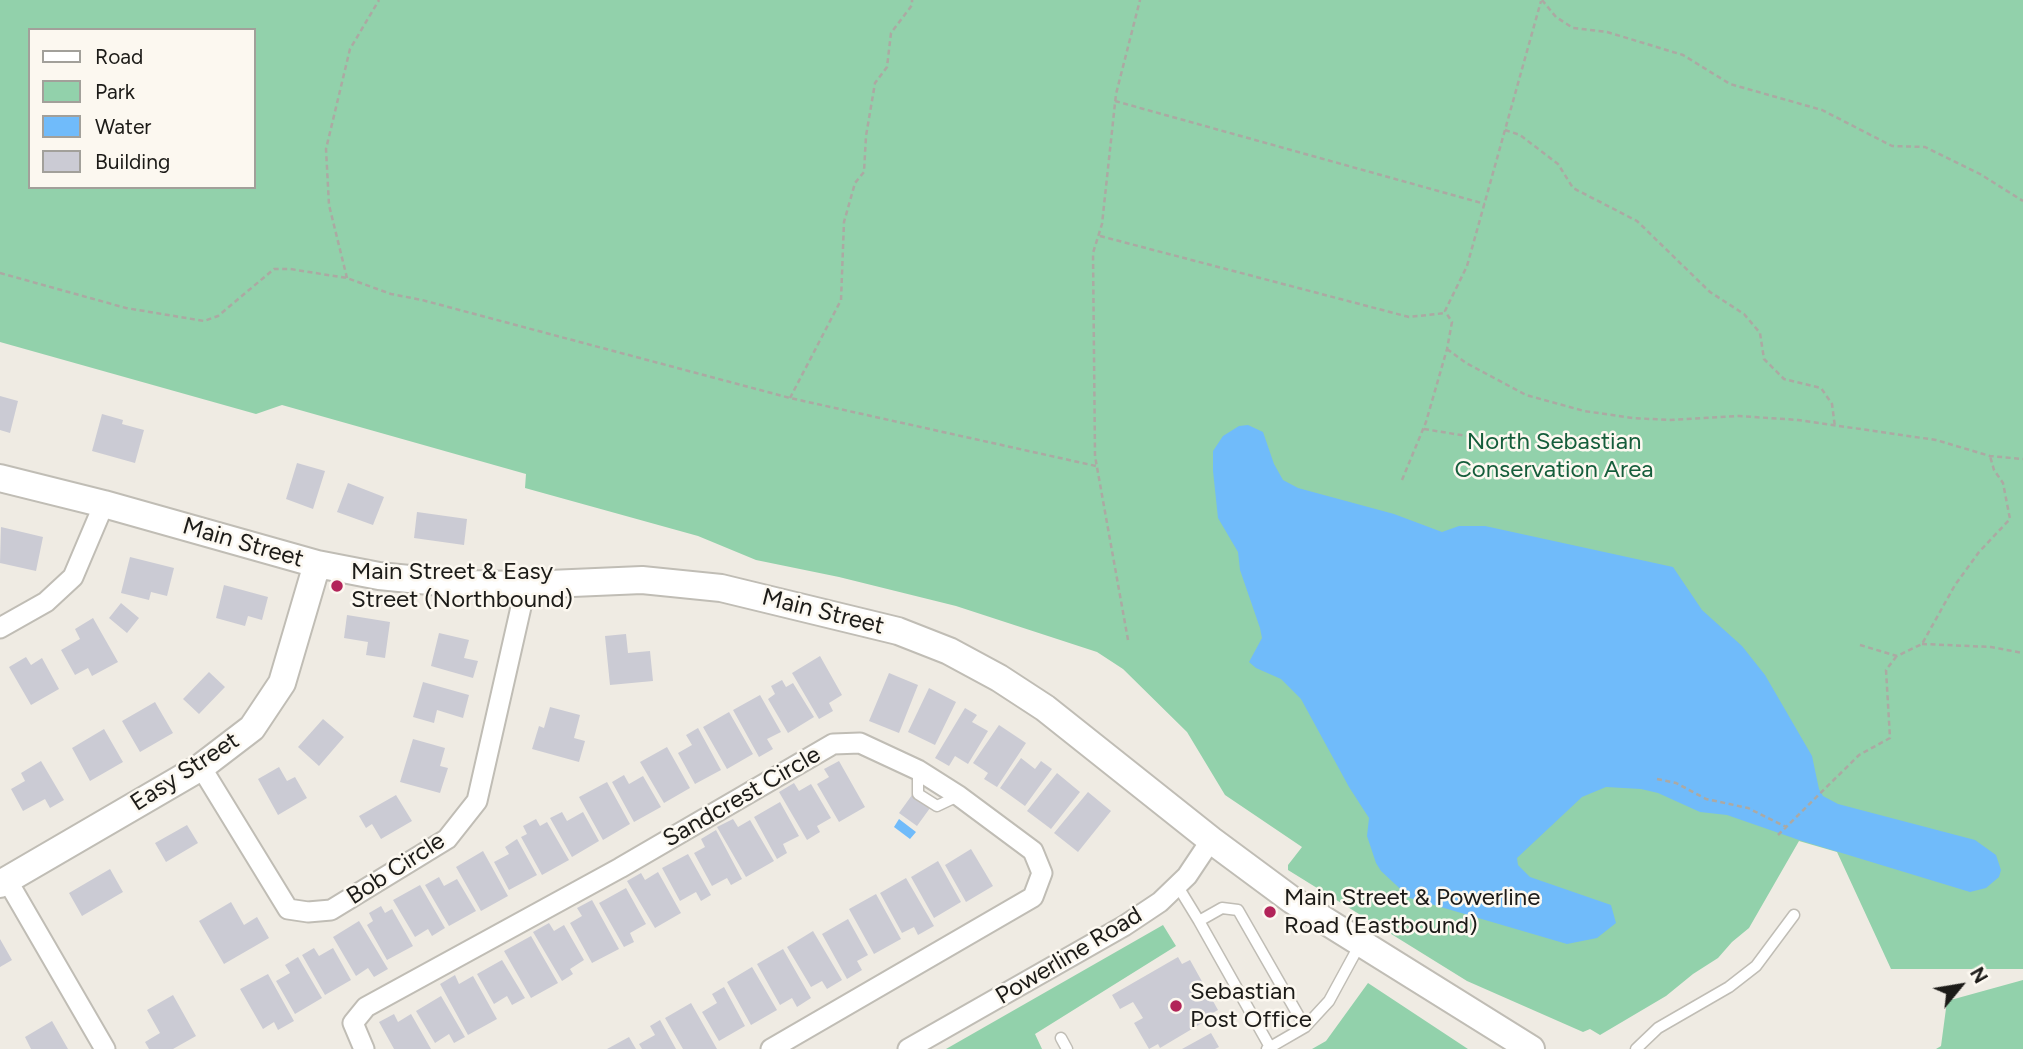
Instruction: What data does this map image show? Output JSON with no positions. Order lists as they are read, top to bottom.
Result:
{
  "streets": {
    "street": [
      "Main Street",
      "Easy Street",
      "Sandcrest Circle",
      "Bob Circle",
      "Powerline Road"
    ]
  },
  "crossings": [
    ["Main Street", "Easy Street"],
    ["Main Street", "Bob Circle"],
    ["Main Street", "Powerline Road"],
    ["Easy Street", "Bob Circle"]
  ],
  "parks": ["North Sebastian Conservation Area"],
  "places": ["Main Street & Easy Street (Northbound)", "Main Street & Powerline Road (Eastbound)", "Sebastian Post Office"],
  "legend": [
    "Road",
    "Park",
    "Water",
    "Building"
  ],
  "north": "top right"
}
